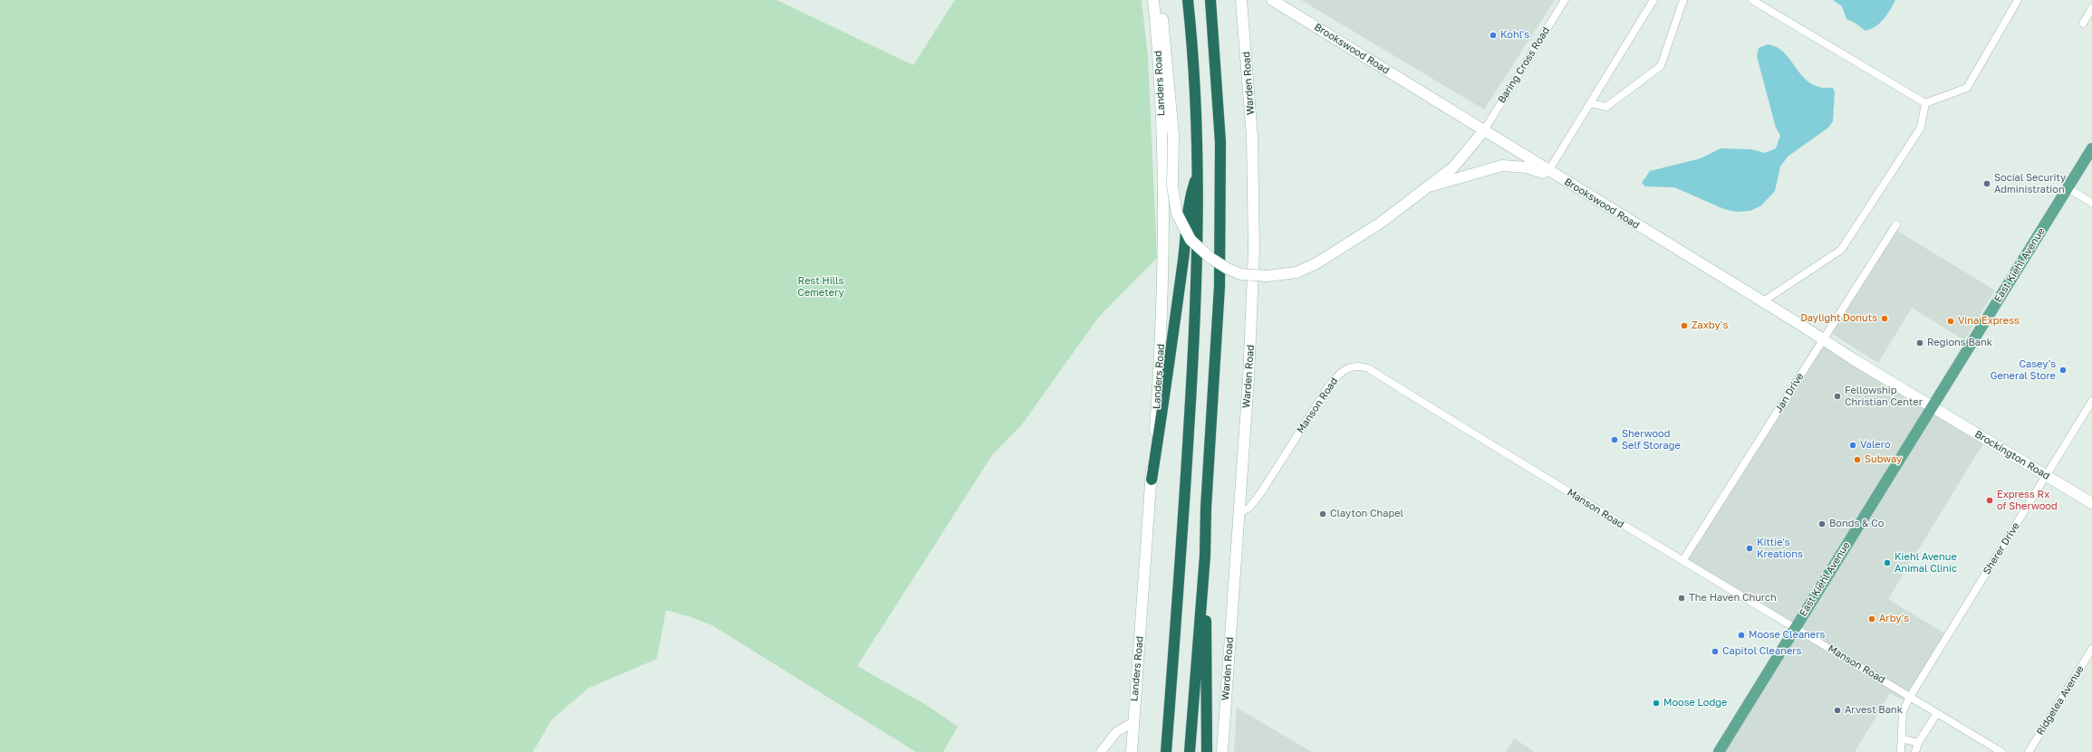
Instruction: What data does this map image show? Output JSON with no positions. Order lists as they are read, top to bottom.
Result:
{
  "streets": {
    "main road": [
      "Brookswood Road",
      "Landers Road",
      "Warden Road",
      "East Kiehl Avenue",
      "Brockington Road"
    ],
    "street": [
      "Baring Cross Road",
      "Jan Drive",
      "Manson Road",
      "Sherer Drive",
      "Ridgelea Avenue"
    ]
  },
  "crossings": [
    ["Brookswood Road", "Baring Cross Road"],
    ["Brookswood Road", "East Kiehl Avenue"],
    ["Brookswood Road", "Jan Drive"],
    ["Brookswood Road", "Brockington Road"],
    ["Warden Road", "Manson Road"],
    ["East Kiehl Avenue", "Manson Road"],
    ["East Kiehl Avenue", "Brockington Road"],
    ["Jan Drive", "Manson Road"],
    ["Manson Road", "Sherer Drive"],
    ["Brockington Road", "Sherer Drive"]
  ],
  "parks": ["Rest Hills Cemetery"],
  "places": [
    "Kohl's",
    "Social Security Administration",
    "Daylight Donuts",
    "Vina Express",
    "Zaxby's",
    "Regions Bank",
    "Casey's General Store",
    "Fellowship Christian Center",
    "Sherwood Self Storage",
    "Valero",
    "Subway",
    "Express Rx of Sherwood",
    "Clayton Chapel",
    "Bonds & Co",
    "Kittie's Kreations",
    "Kiehl Avenue Animal Clinic",
    "The Haven Church",
    "Arby's",
    "Moose Cleaners",
    "Capitol Cleaners",
    "Moose Lodge",
    "Arvest Bank"
  ]
}
